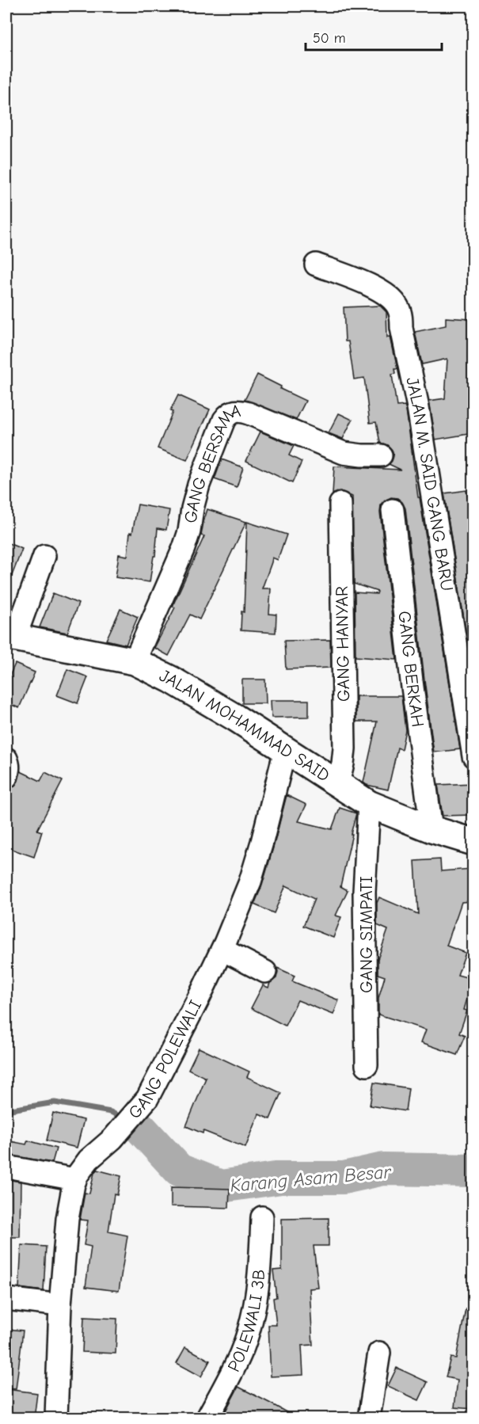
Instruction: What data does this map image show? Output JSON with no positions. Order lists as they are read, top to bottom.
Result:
{
  "streets": {
    "street": [
      "GANG BERSAMA",
      "JALAN M. SAID GANG BARU",
      "GANG HANYAR",
      "GANG BERKAH",
      "JALAN MOHAMMAD SAID",
      "GANG SIMPATI",
      "GANG POLEWALI",
      "POLEWALI 3B"
    ]
  },
  "crossings": [
    ["GANG BERSAMA", "JALAN MOHAMMAD SAID"],
    ["GANG HANYAR", "JALAN MOHAMMAD SAID"],
    ["GANG BERKAH", "JALAN MOHAMMAD SAID"],
    ["JALAN MOHAMMAD SAID", "GANG SIMPATI"],
    ["JALAN MOHAMMAD SAID", "GANG POLEWALI"]
  ],
  "water": ["Karang Asam Besar"],
  "scale_bar": "50 m"
}
